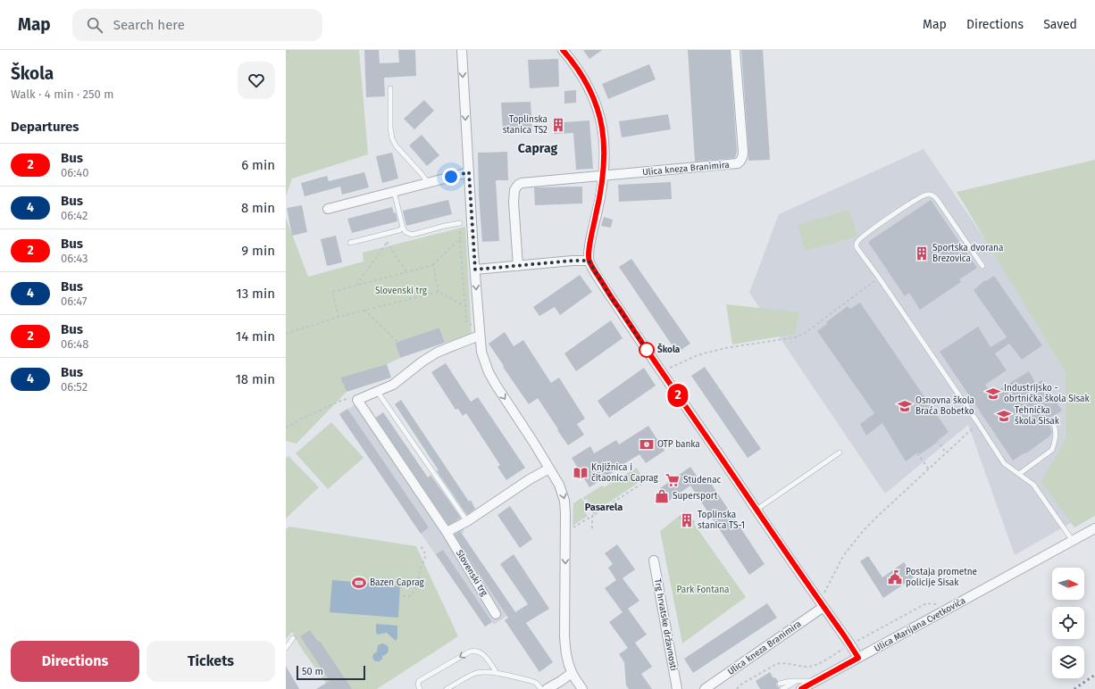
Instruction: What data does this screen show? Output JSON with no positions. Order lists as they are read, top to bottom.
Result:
{
  "streets": {
    "street": [
      "Ulica kneza Branimira",
      "Slovenski trg",
      "Trg hrvatske državnosti",
      "Ulica Marijana Cvetkovića"
    ]
  },
  "districts": ["Caprag", "Pasarela"],
  "parks": ["Slovenski trg", "Park Fontana"],
  "places": {
    "building": ["Toplinska stanica TS2", "Sportska dvorana Brezovica", "Toplinska stanica TS-1"],
    "other": ["Škola"],
    "school or university": ["Industrijsko - obrtnička škola Sisak", "Osnovna škola Braća Bobetko", "Tehnička škola Sisak"],
    "bank": ["OTP banka"],
    "library": ["Knjižnica i čitaonica Caprag"],
    "supermarket": ["Studenac"],
    "shop": ["Supersport"],
    "public building": ["Postaja prometne policije Sisak"],
    "sports": ["Bazen Caprag"]
  },
  "lines": ["bus line 2"],
  "scale_bar": "50 m",
  "north": "right",
  "page": {
    "header": "Map",
    "search": "Search here",
    "nav": ["Map", "Directions", "Saved"],
    "heading": [
      ["Škola", "Walk · 4 min · 250 m"],
      "Departures"
    ],
    "on_map": "2",
    "list": [
      {
        "mark": "2",
        "name": "Bus",
        "note": "06:40",
        "value": "6 min"
      },
      {
        "mark": "4",
        "name": "Bus",
        "note": "06:42",
        "value": "8 min"
      },
      {
        "mark": "2",
        "name": "Bus",
        "note": "06:43",
        "value": "9 min"
      },
      {
        "mark": "4",
        "name": "Bus",
        "note": "06:47",
        "value": "13 min"
      },
      {
        "mark": "2",
        "name": "Bus",
        "note": "06:48",
        "value": "14 min"
      },
      {
        "mark": "4",
        "name": "Bus",
        "note": "06:52",
        "value": "18 min"
      }
    ],
    "buttons": ["Directions", "Tickets"],
    "scale": "50 m"
  }
}
